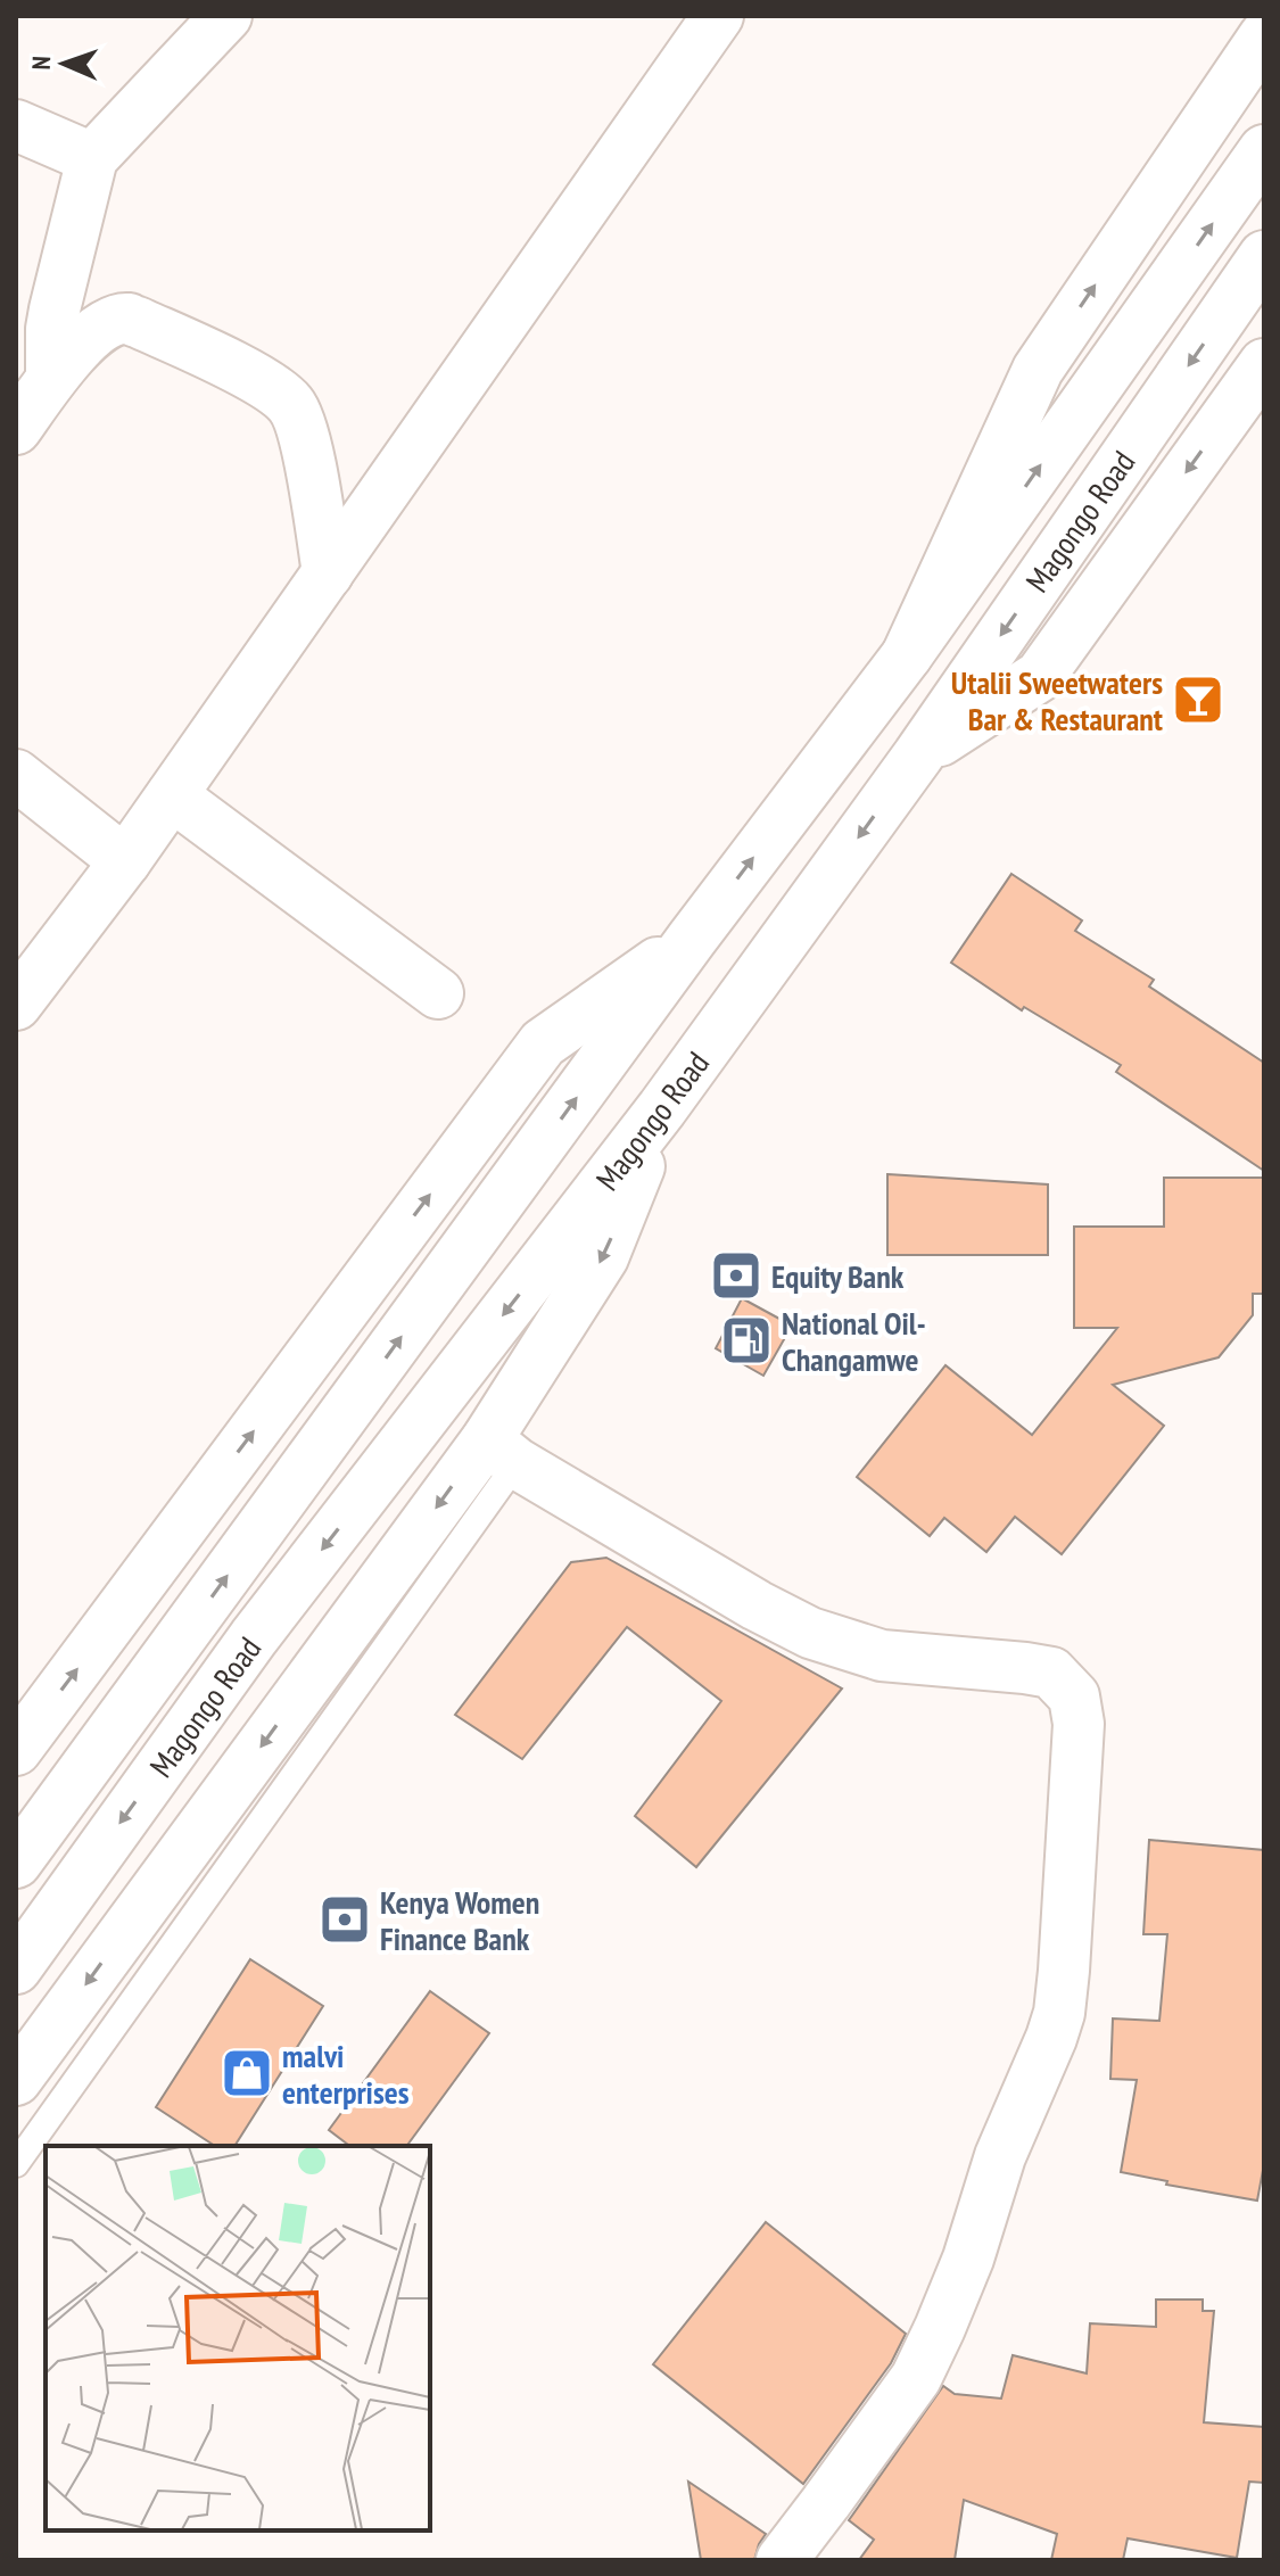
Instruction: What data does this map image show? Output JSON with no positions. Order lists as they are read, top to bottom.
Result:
{
  "streets": {
    "main road": ["Magongo Road"]
  },
  "places": {
    "bar": ["Utalii Sweetwaters Bar & Restaurant"],
    "bank": ["Equity Bank", "Kenya Women Finance Bank"],
    "fuel station": ["National Oil- Changamwe"],
    "shop": ["malvi enterprises"]
  },
  "north": "left"
}
